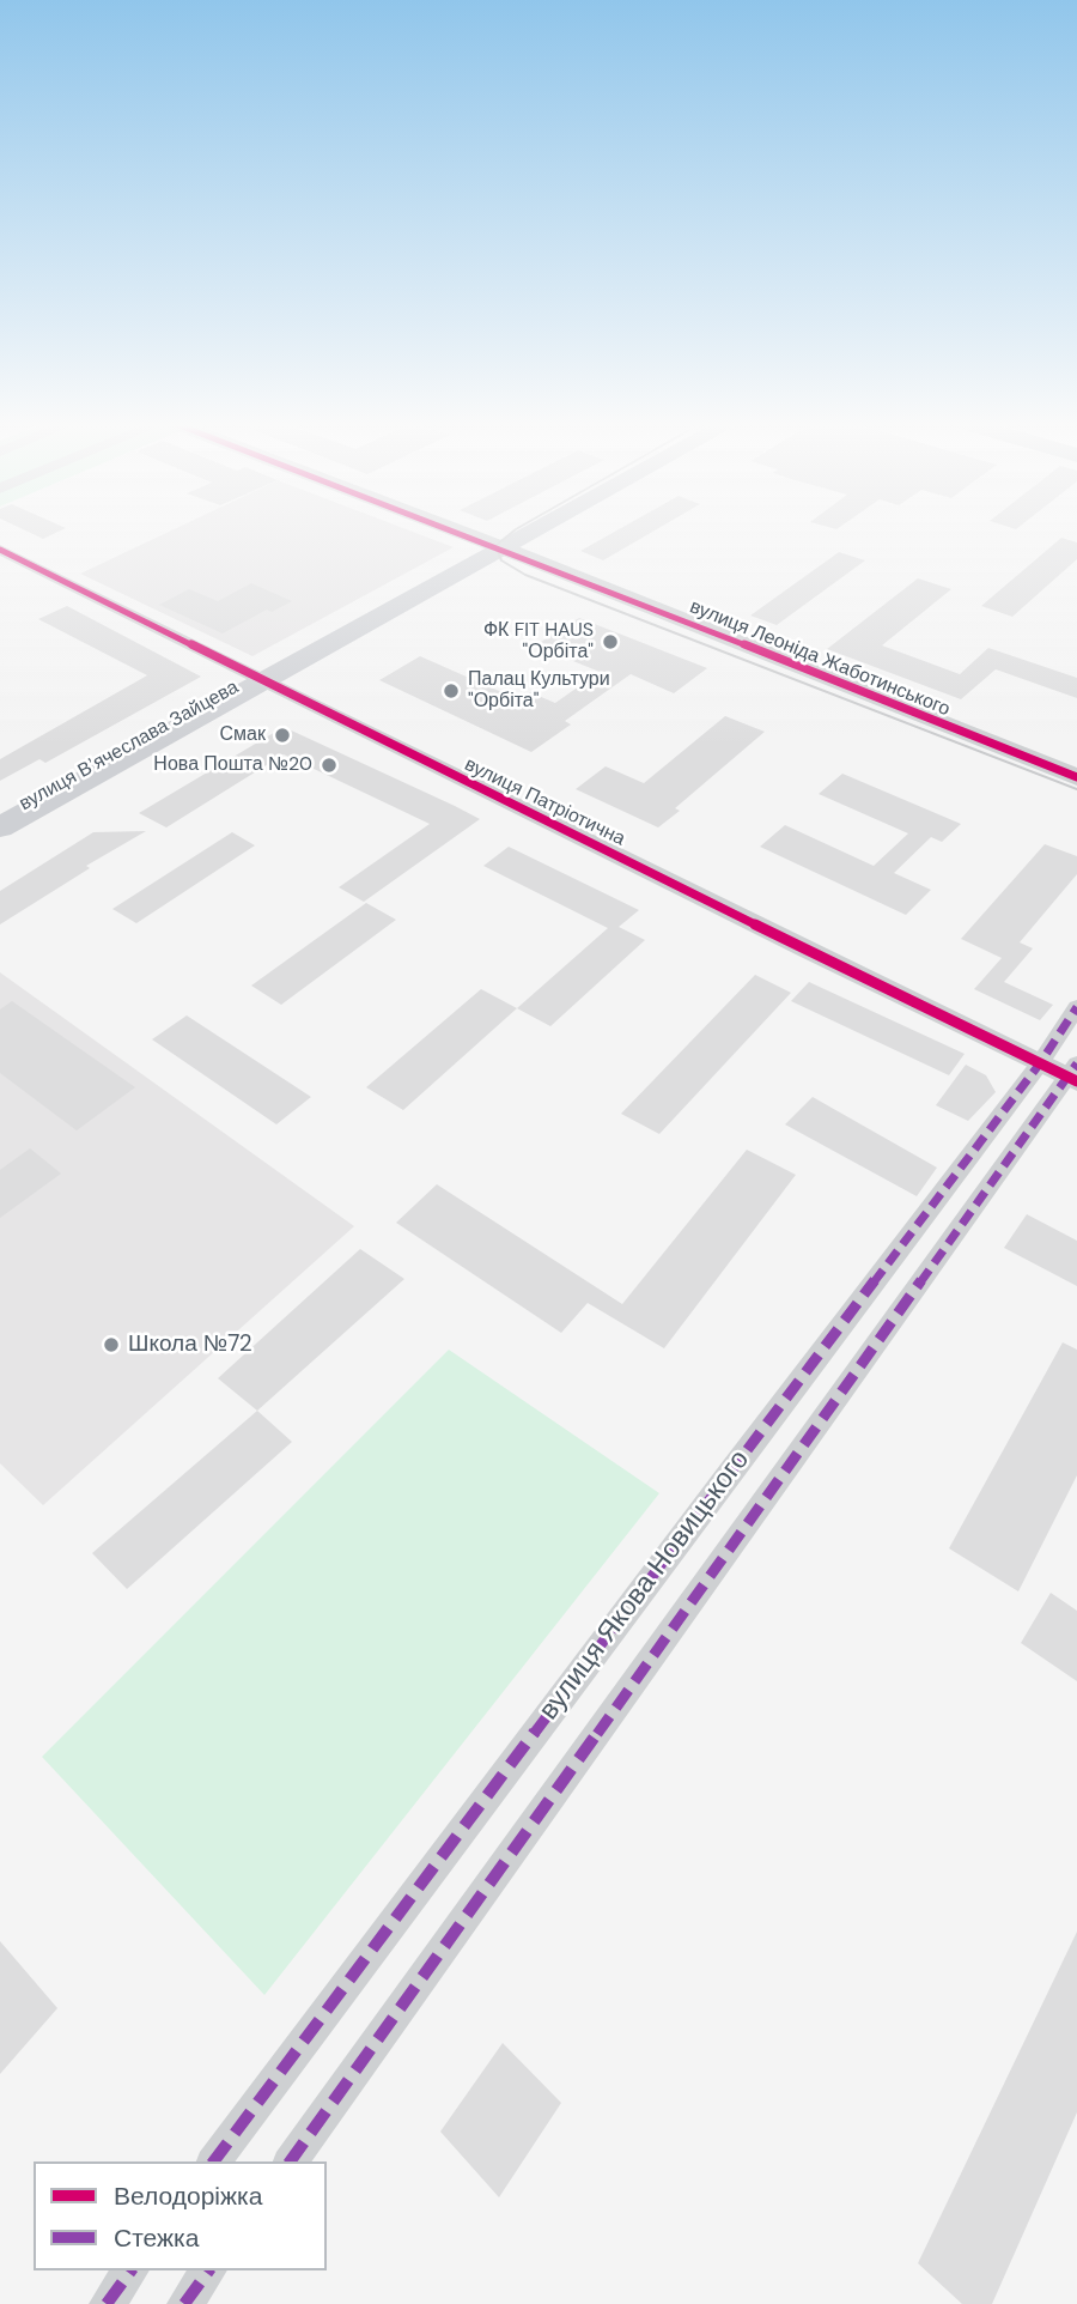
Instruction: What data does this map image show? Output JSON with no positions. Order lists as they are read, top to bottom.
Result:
{
  "streets": {
    "main road": ["вулиця Вʼячеслава Зайцева"],
    "street": ["вулиця Леоніда Жаботинського", "вулиця Патріотична", "вулиця Якова Новицького"]
  },
  "crossings": [
    ["вулиця Леоніда Жаботинського", "вулиця Вʼячеслава Зайцева"],
    ["вулиця Вʼячеслава Зайцева", "вулиця Патріотична"],
    ["вулиця Патріотична", "вулиця Якова Новицького"]
  ],
  "places": [
    "ФК FIT HAUS \"Орбіта\"",
    "Палац Культури \"Орбіта\"",
    "Смак",
    "Нова Пошта №20",
    "Школа №72"
  ],
  "legend": ["Велодоріжка", "Стежка"]
}
